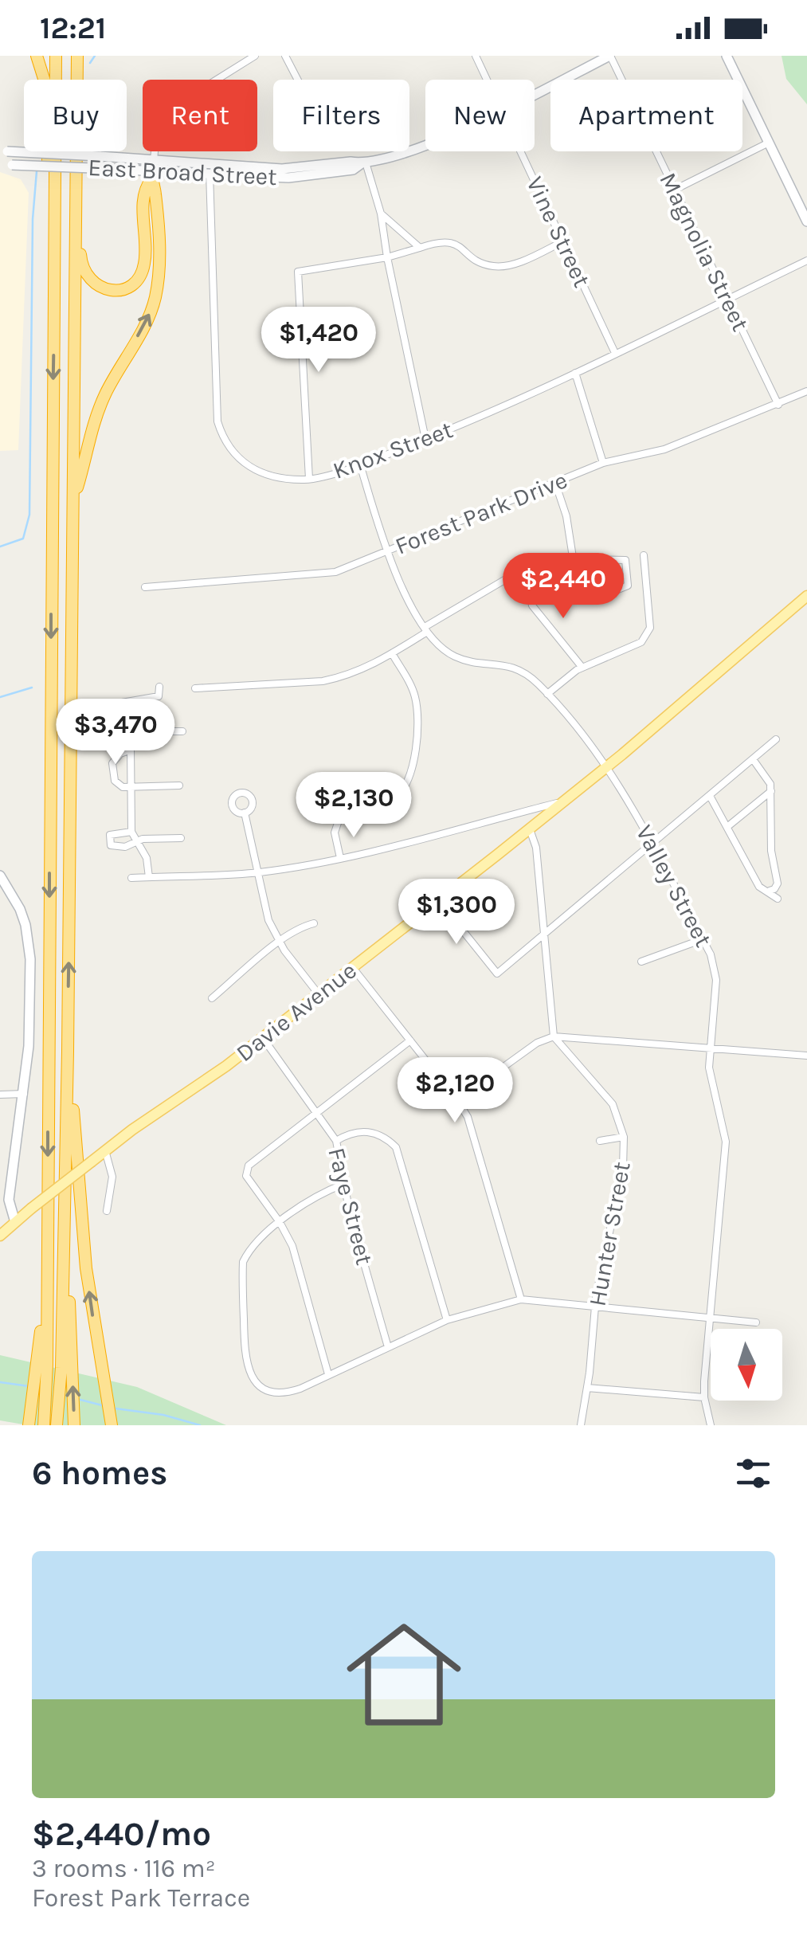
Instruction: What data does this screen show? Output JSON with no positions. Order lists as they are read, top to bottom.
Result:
{
  "streets": {
    "main road": ["East Broad Street", "Davie Avenue"],
    "street": [
      "Vine Street",
      "Magnolia Street",
      "Knox Street",
      "Forest Park Drive",
      "Valley Street",
      "Faye Street",
      "Hunter Street"
    ]
  },
  "crossings": [
    ["East Broad Street", "Magnolia Street"],
    ["East Broad Street", "Knox Street"],
    ["Vine Street", "Knox Street"],
    ["Magnolia Street", "Knox Street"],
    ["Magnolia Street", "Forest Park Drive"],
    ["Knox Street", "Valley Street"],
    ["Forest Park Drive", "Valley Street"],
    ["Valley Street", "Davie Avenue"],
    ["Davie Avenue", "Faye Street"]
  ],
  "north": "bottom",
  "page": {
    "status": "12:21",
    "chip": [
      "Buy",
      "Rent",
      "Filters",
      "New",
      "Apartment"
    ],
    "price": [
      "$1,420",
      "$2,440",
      "$3,470",
      "$2,130",
      "$1,300",
      "$2,120"
    ],
    "heading": "6 homes",
    "list": [
      {
        "name": "$2,440/mo",
        "note": "3 rooms · 116 m² · Forest Park Terrace"
      }
    ]
  }
}
